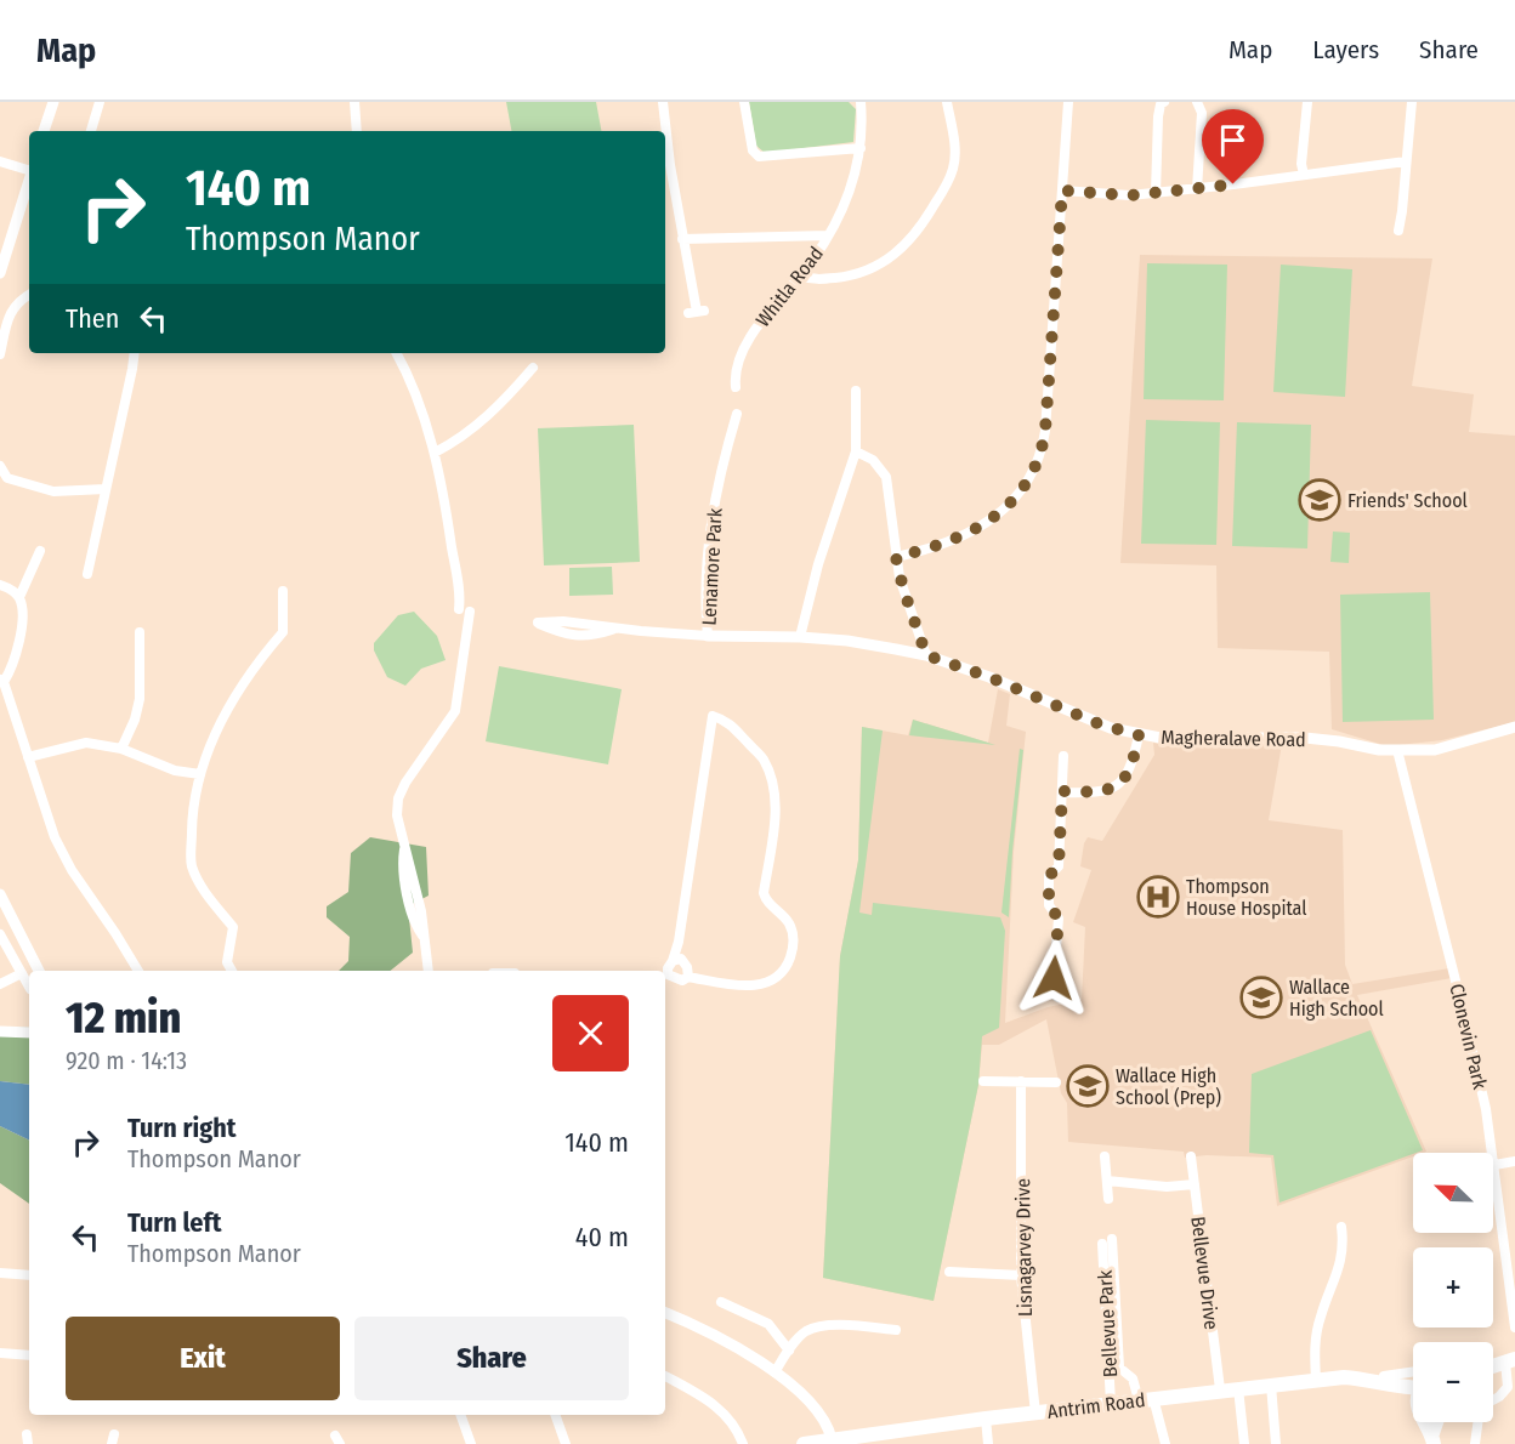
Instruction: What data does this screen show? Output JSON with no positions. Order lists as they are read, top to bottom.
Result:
{
  "streets": {
    "main road": ["Antrim Road"],
    "street": [
      "Whitla Road",
      "Lenamore Park",
      "Magheralave Road",
      "Clonevin Park",
      "Lisnagarvey Drive",
      "Bellevue Drive",
      "Bellevue Park"
    ]
  },
  "crossings": [
    ["Lenamore Park", "Magheralave Road"],
    ["Magheralave Road", "Clonevin Park"],
    ["Lisnagarvey Drive", "Antrim Road"],
    ["Bellevue Drive", "Antrim Road"],
    ["Bellevue Park", "Antrim Road"]
  ],
  "places": {
    "school or university": ["Friends' School", "Wallace High School", "Wallace High School (Prep)"],
    "hospital": ["Thompson House Hospital"]
  },
  "north": "top left",
  "page": {
    "header": "Map",
    "nav": ["Map", "Layers", "Share"],
    "turn": ["140 m", "Thompson Manor"],
    "then": "Then",
    "heading": ["12 min", "920 m · 14:13"],
    "list": [
      {
        "name": "Turn right",
        "note": "Thompson Manor",
        "value": "140 m"
      },
      {
        "name": "Turn left",
        "note": "Thompson Manor",
        "value": "40 m"
      }
    ],
    "map_buttons": ["+", "−"],
    "buttons": ["Exit", "Share"]
  }
}
